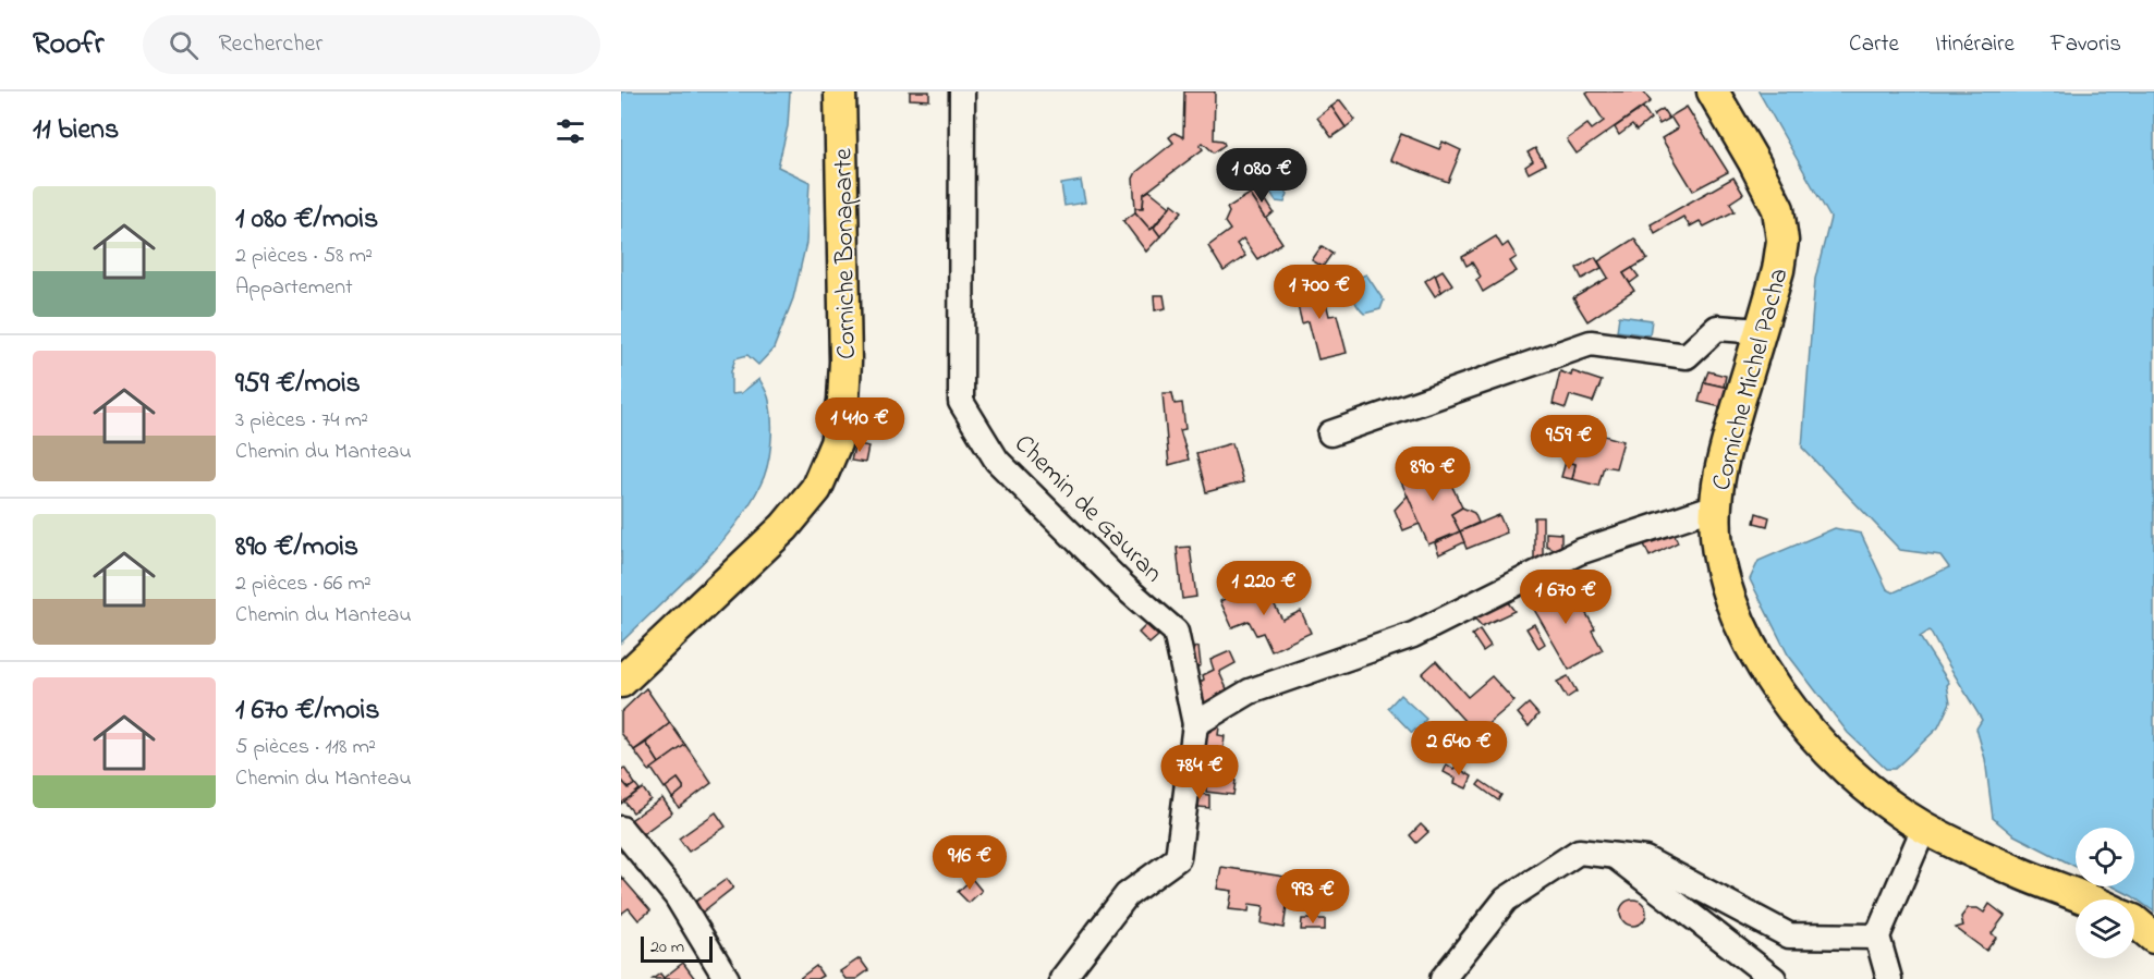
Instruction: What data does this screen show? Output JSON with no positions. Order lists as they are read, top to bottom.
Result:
{
  "streets": {
    "main road": ["Corniche Bonaparte", "Corniche Michel Pacha"],
    "street": ["Chemin de Gauran"]
  },
  "scale_bar": "20 m",
  "page": {
    "header": "Roofr",
    "search": "Rechercher",
    "nav": ["Carte", "Itinéraire", "Favoris"],
    "heading": "11 biens",
    "price": [
      "1 080 €",
      "1 700 €",
      "1 410 €",
      "959 €",
      "890 €",
      "1 220 €",
      "1 670 €",
      "2 640 €",
      "784 €",
      "916 €",
      "993 €"
    ],
    "list": [
      {
        "name": "1 080 €/mois",
        "note": "2 pièces · 58 m² · Appartement"
      },
      {
        "name": "959 €/mois",
        "note": "3 pièces · 74 m² · Chemin du Manteau"
      },
      {
        "name": "890 €/mois",
        "note": "2 pièces · 66 m² · Chemin du Manteau"
      },
      {
        "name": "1 670 €/mois",
        "note": "5 pièces · 118 m² · Chemin du Manteau"
      }
    ],
    "scale": "20 m"
  }
}
